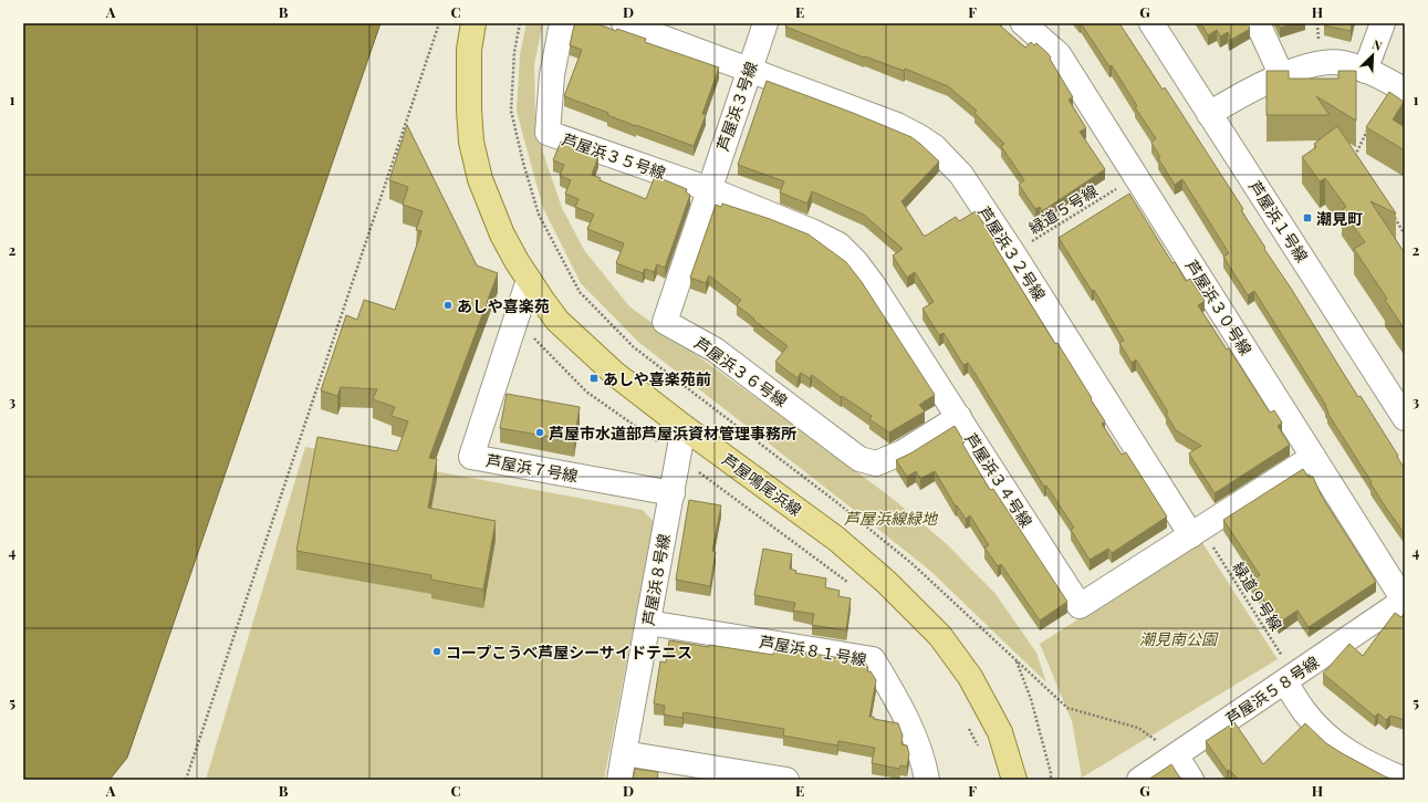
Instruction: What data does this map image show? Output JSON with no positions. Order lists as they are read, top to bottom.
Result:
{
  "streets": {
    "main road": ["芦屋鳴尾浜線"],
    "street": [
      "芦屋浜３号線",
      "芦屋浜３５号線",
      "芦屋浜１号線",
      "芦屋浜３２号線",
      "芦屋浜３０号線",
      "芦屋浜３６号線",
      "芦屋浜７号線",
      "芦屋浜３４号線",
      "芦屋浜８号線",
      "芦屋浜８１号線",
      "芦屋浜５８号線"
    ],
    "path": ["緑道５号線", "緑道９号線"]
  },
  "crossings": [
    ["芦屋浜３号線", "芦屋浜３５号線"],
    ["芦屋浜３号線", "芦屋浜３２号線"],
    ["芦屋浜３号線", "芦屋浜３６号線"],
    ["芦屋浜３号線", "芦屋浜３４号線"],
    ["芦屋浜３５号線", "芦屋浜３６号線"],
    ["芦屋浜３５号線", "芦屋浜３４号線"],
    ["緑道５号線", "芦屋浜３２号線"],
    ["緑道５号線", "芦屋浜３０号線"],
    ["芦屋浜３２号線", "芦屋浜３４号線"],
    ["芦屋浜３２号線", "緑道９号線"],
    ["芦屋浜３０号線", "芦屋浜３４号線"],
    ["芦屋浜３０号線", "芦屋浜５８号線"],
    ["芦屋浜３６号線", "芦屋浜３４号線"],
    ["芦屋浜７号線", "芦屋鳴尾浜線"],
    ["芦屋浜７号線", "芦屋浜８号線"],
    ["芦屋浜３４号線", "緑道９号線"],
    ["芦屋鳴尾浜線", "芦屋浜８号線"],
    ["芦屋浜８号線", "芦屋浜８１号線"],
    ["緑道９号線", "芦屋浜５８号線"]
  ],
  "parks": ["芦屋浜線緑地", "潮見南公園"],
  "places": {
    "transit": ["潮見町", "あしや喜楽苑前"],
    "other": ["あしや喜楽苑", "芦屋市水道部芦屋浜資材管理事務所", "コープこうべ芦屋シーサイドテニス"]
  },
  "north": "top right",
  "grid": {
    "columns": [
      "A",
      "B",
      "C",
      "D",
      "E",
      "F",
      "G",
      "H"
    ],
    "rows": [
      "1",
      "2",
      "3",
      "4",
      "5"
    ]
  }
}
